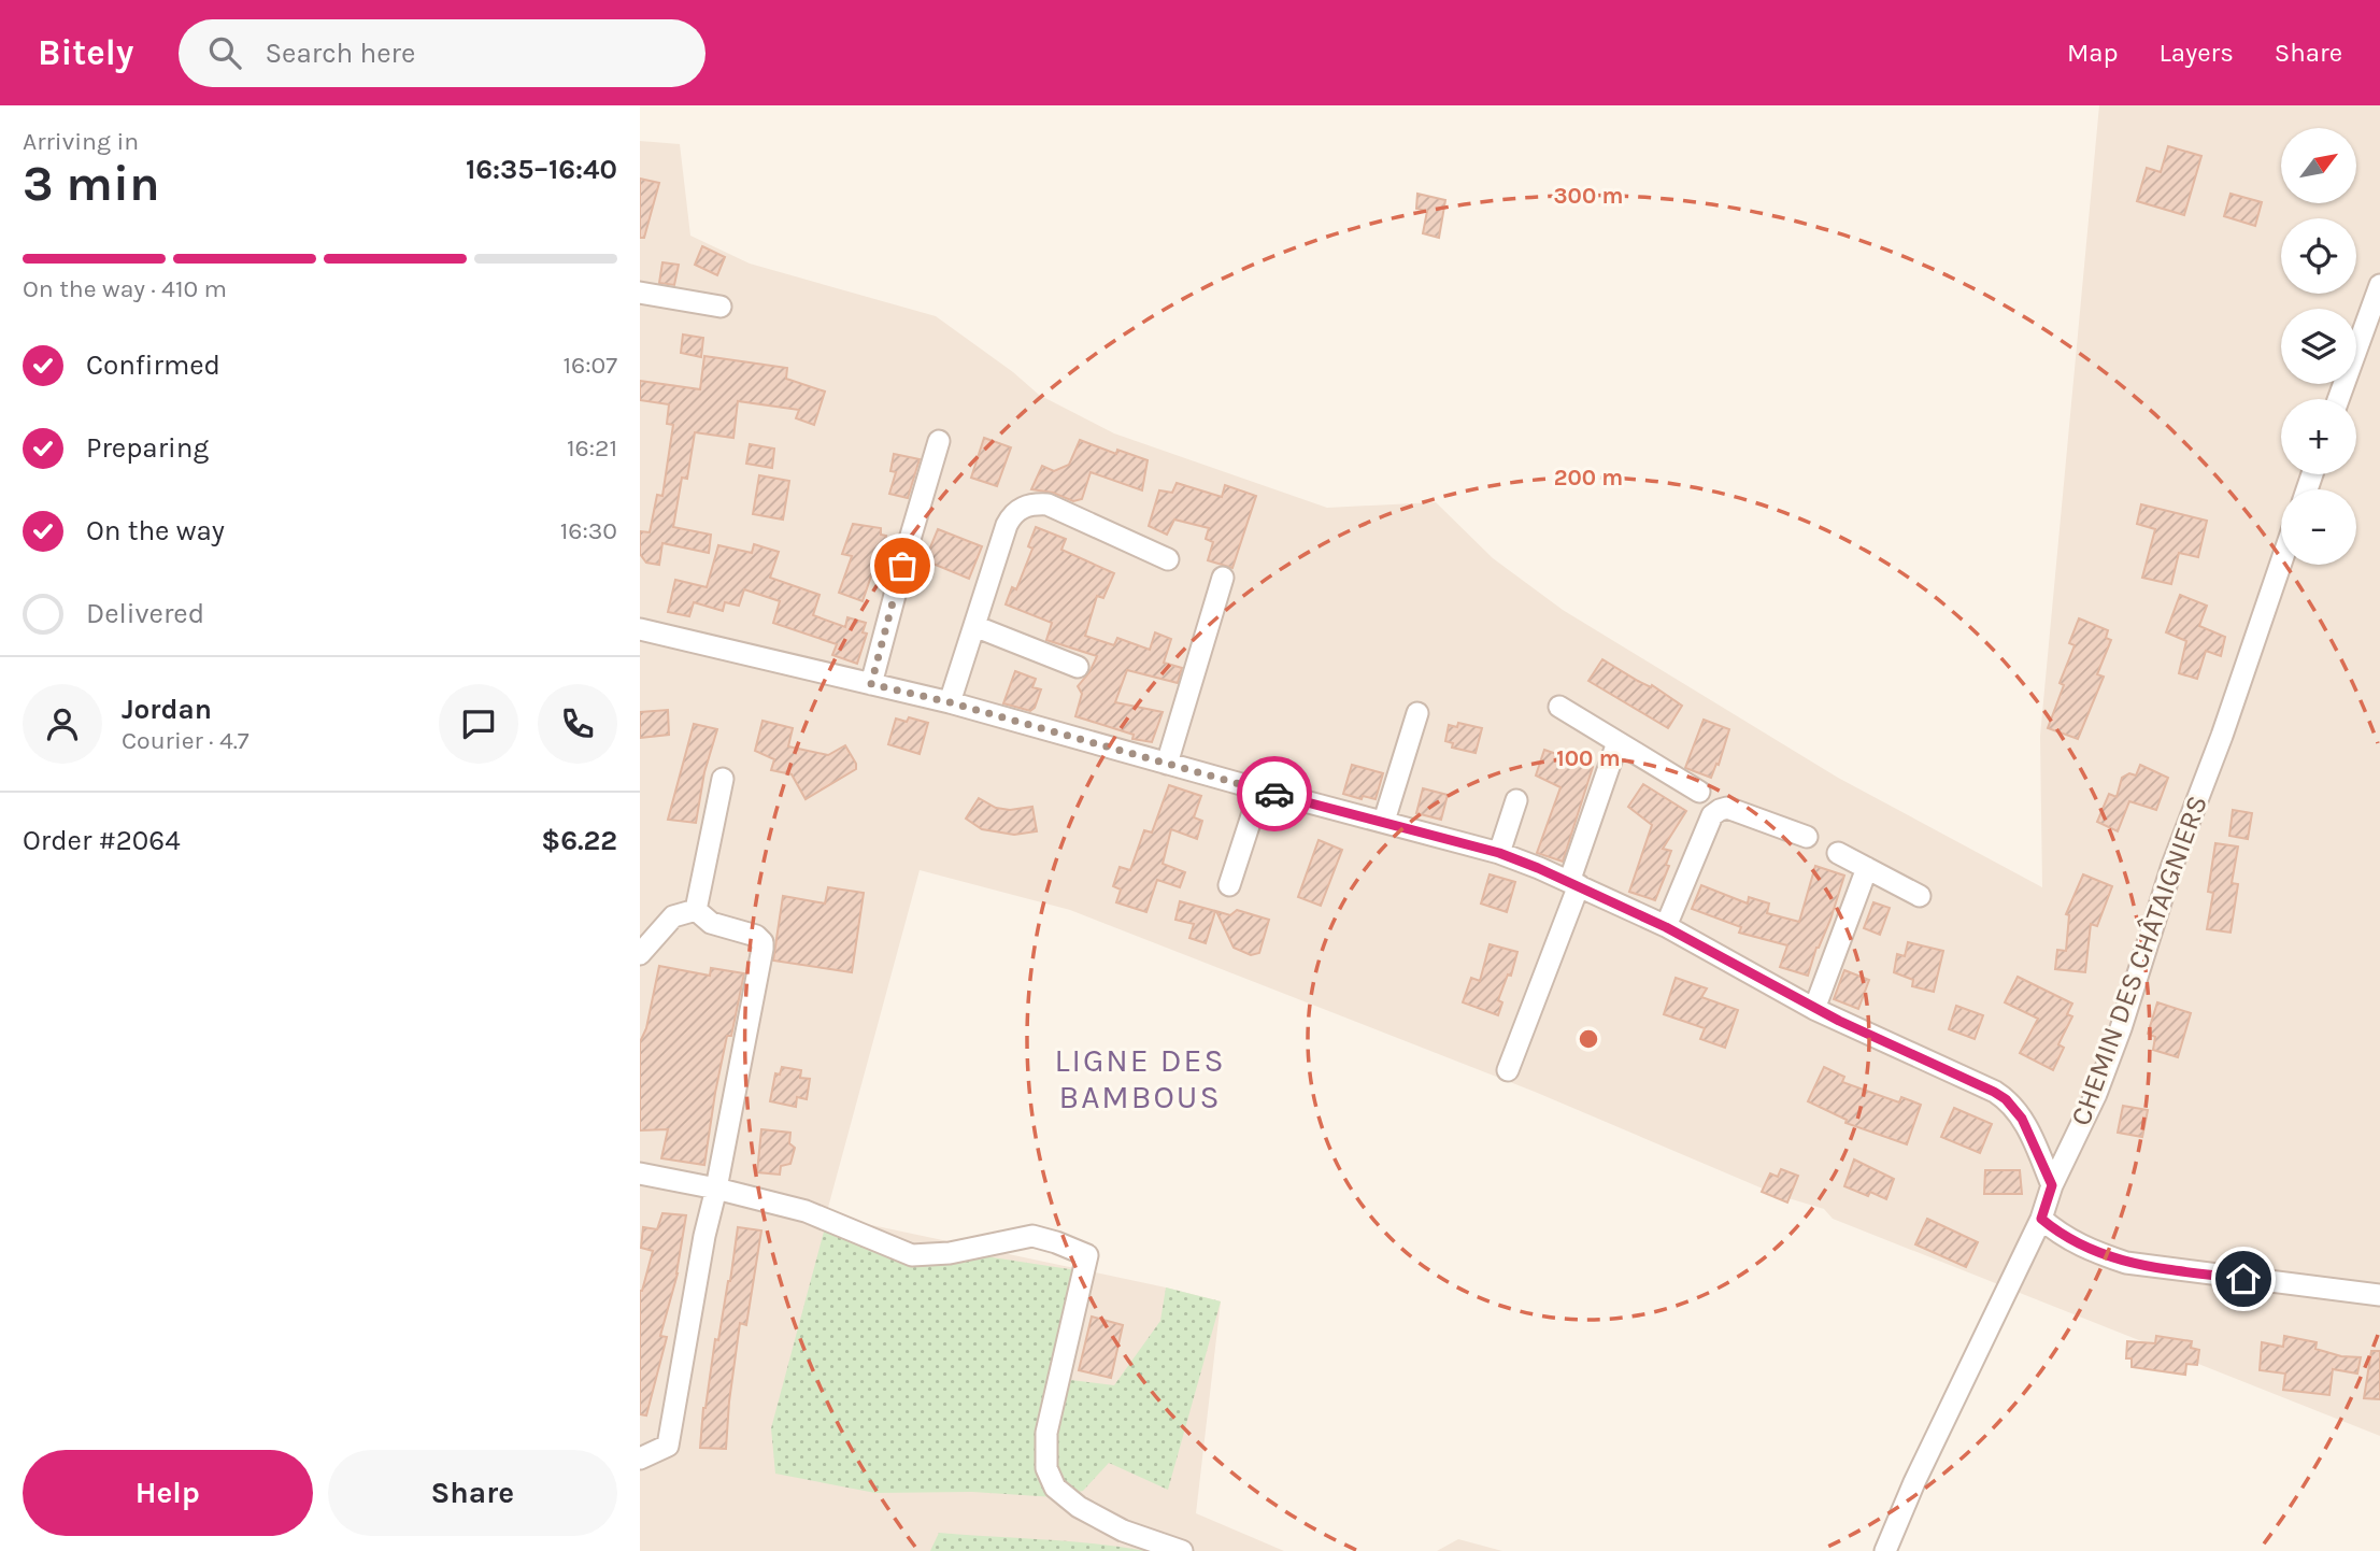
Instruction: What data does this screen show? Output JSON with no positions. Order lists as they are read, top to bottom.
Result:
{
  "streets": {
    "street": ["CHEMIN DES CHÂTAIGNIERS"]
  },
  "districts": ["LIGNE DES BAMBOUS"],
  "north": "top right",
  "page": {
    "header": "Bitely",
    "search": "Search here",
    "nav": ["Map", "Layers", "Share"],
    "heading": ["3 min", "Arriving in", "16:35–16:40"],
    "panel": [
      "Jordan",
      "Courier · 4.7",
      "Order #2064",
      "$6.22"
    ],
    "map_buttons": ["+", "−"],
    "bar": "On the way · 410 m",
    "list": [
      ["Confirmed", "16:07"],
      ["Preparing", "16:21"],
      ["On the way", "16:30"],
      "Delivered"
    ],
    "buttons": ["Help", "Share"]
  },
  "rings": ["300 m", "200 m", "100 m"]
}
